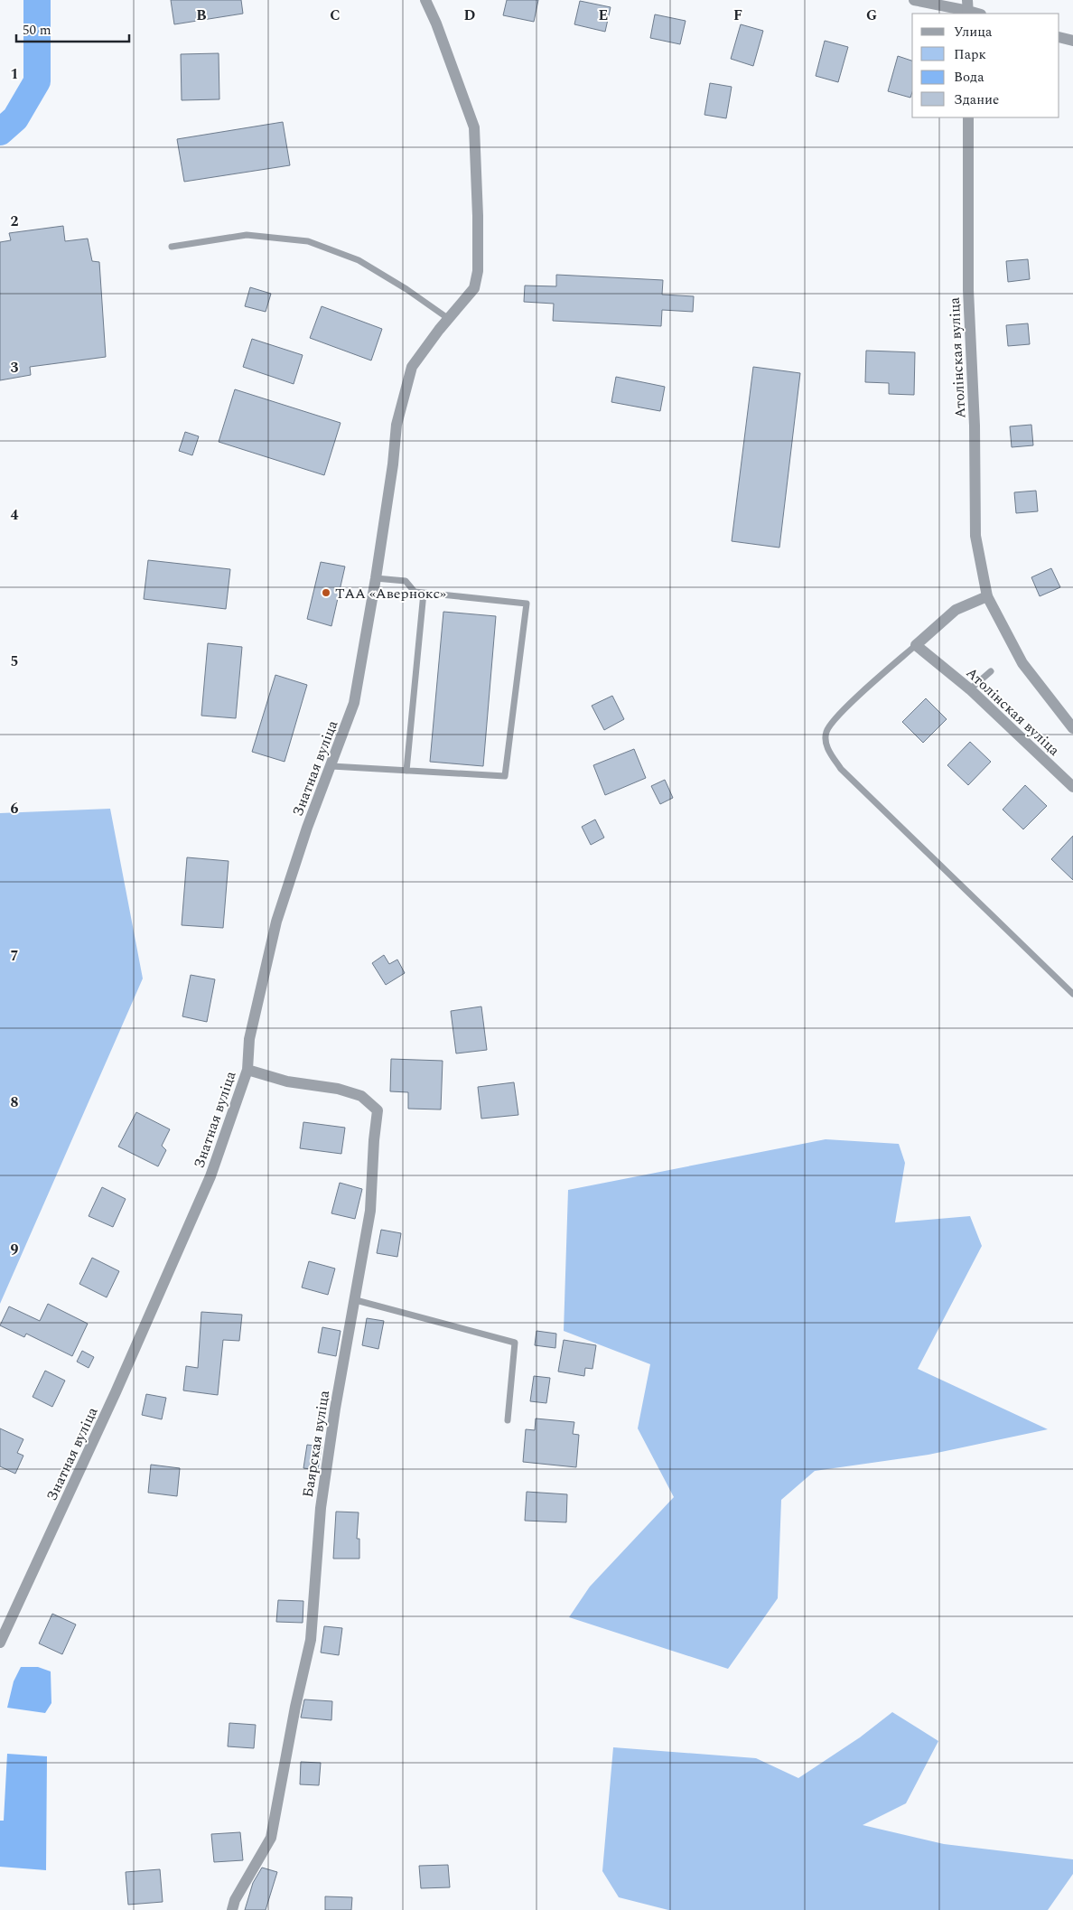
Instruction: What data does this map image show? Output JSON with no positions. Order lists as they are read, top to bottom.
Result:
{
  "streets": {
    "street": ["Атолінская вуліца", "Знатная вуліца", "Баярская вуліца"]
  },
  "crossings": [
    ["Знатная вуліца", "Баярская вуліца"]
  ],
  "places": ["ТАА «Авернокс»"],
  "legend": [
    "Улица",
    "Парк",
    "Вода",
    "Здание"
  ],
  "scale_bar": "50 m",
  "grid": {
    "columns": [
      "B",
      "C",
      "D",
      "E",
      "F",
      "G"
    ],
    "rows": [
      "1",
      "2",
      "3",
      "4",
      "5",
      "6",
      "7",
      "8",
      "9"
    ]
  }
}
